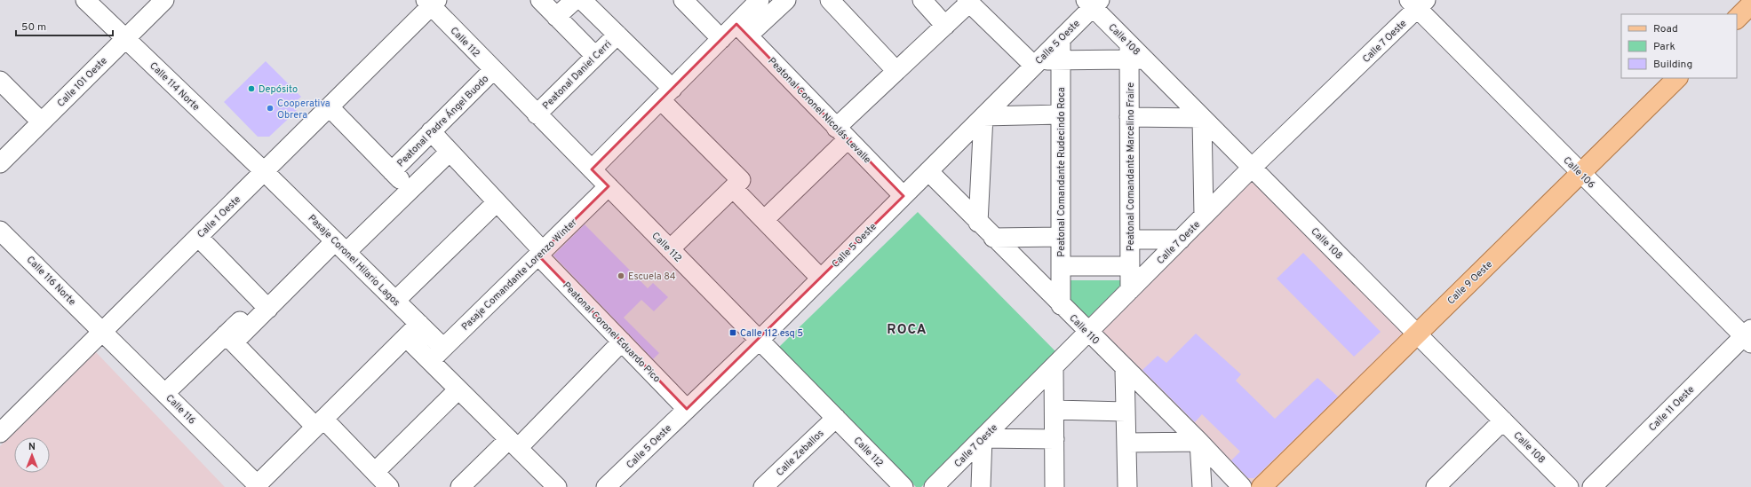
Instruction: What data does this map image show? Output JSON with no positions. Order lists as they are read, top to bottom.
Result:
{
  "streets": {
    "main road": ["Calle 9 Oeste"],
    "street": [
      "Calle 108",
      "Calle 7 Oeste",
      "Calle 112",
      "Calle 5 Oeste",
      "Peatonal Daniel Cerri",
      "Calle 101 Oeste",
      "Calle 114 Norte",
      "Peatonal Coronel Nicolás Levalle",
      "Peatonal Padre Ángel Buodo",
      "Peatonal Comandante Marcelino Fraire",
      "Peatonal Comandante Rudecindo Roca",
      "Calle 106",
      "Calle 1 Oeste",
      "Pasaje Coronel Hilario Lagos",
      "Pasaje Comandante Lorenzo Winter",
      "Calle 116 Norte",
      "Calle 110",
      "Peatonal Coronel Eduardo Pico",
      "Calle 11 Oeste",
      "Calle 116",
      "Calle Zeballos"
    ]
  },
  "crossings": [
    ["Calle 108", "Calle 7 Oeste"],
    ["Calle 108", "Calle 5 Oeste"],
    ["Calle 108", "Peatonal Comandante Marcelino Fraire"],
    ["Calle 108", "Calle 9 Oeste"],
    ["Calle 7 Oeste", "Peatonal Comandante Marcelino Fraire"],
    ["Calle 7 Oeste", "Calle 106"],
    ["Calle 7 Oeste", "Calle 110"],
    ["Calle 112", "Calle 5 Oeste"],
    ["Calle 112", "Peatonal Daniel Cerri"],
    ["Calle 112", "Peatonal Padre Ángel Buodo"],
    ["Calle 112", "Calle 1 Oeste"],
    ["Calle 112", "Pasaje Comandante Lorenzo Winter"],
    ["Calle 112", "Calle Zeballos"],
    ["Calle 5 Oeste", "Peatonal Coronel Nicolás Levalle"],
    ["Calle 5 Oeste", "Peatonal Comandante Rudecindo Roca"],
    ["Calle 5 Oeste", "Calle 110"],
    ["Calle 5 Oeste", "Peatonal Coronel Eduardo Pico"],
    ["Calle 101 Oeste", "Calle 114 Norte"],
    ["Calle 114 Norte", "Calle 1 Oeste"],
    ["Calle 114 Norte", "Pasaje Coronel Hilario Lagos"],
    ["Peatonal Padre Ángel Buodo", "Peatonal Coronel Eduardo Pico"],
    ["Peatonal Comandante Rudecindo Roca", "Calle 110"],
    ["Calle 106", "Calle 9 Oeste"],
    ["Calle 106", "Calle 11 Oeste"],
    ["Calle 1 Oeste", "Pasaje Coronel Hilario Lagos"],
    ["Calle 1 Oeste", "Calle 116 Norte"],
    ["Calle 1 Oeste", "Calle 116"],
    ["Pasaje Coronel Hilario Lagos", "Pasaje Comandante Lorenzo Winter"],
    ["Pasaje Comandante Lorenzo Winter", "Peatonal Coronel Eduardo Pico"],
    ["Calle 116 Norte", "Calle 116"]
  ],
  "districts": ["ROCA"],
  "places": {
    "other": ["Depósito", "Cooperativa Obrera", "Escuela 84"],
    "transit": ["Calle 112 esq 5"]
  },
  "legend": ["Road", "Park", "Building"],
  "scale_bar": "50 m",
  "north": "top"
}
